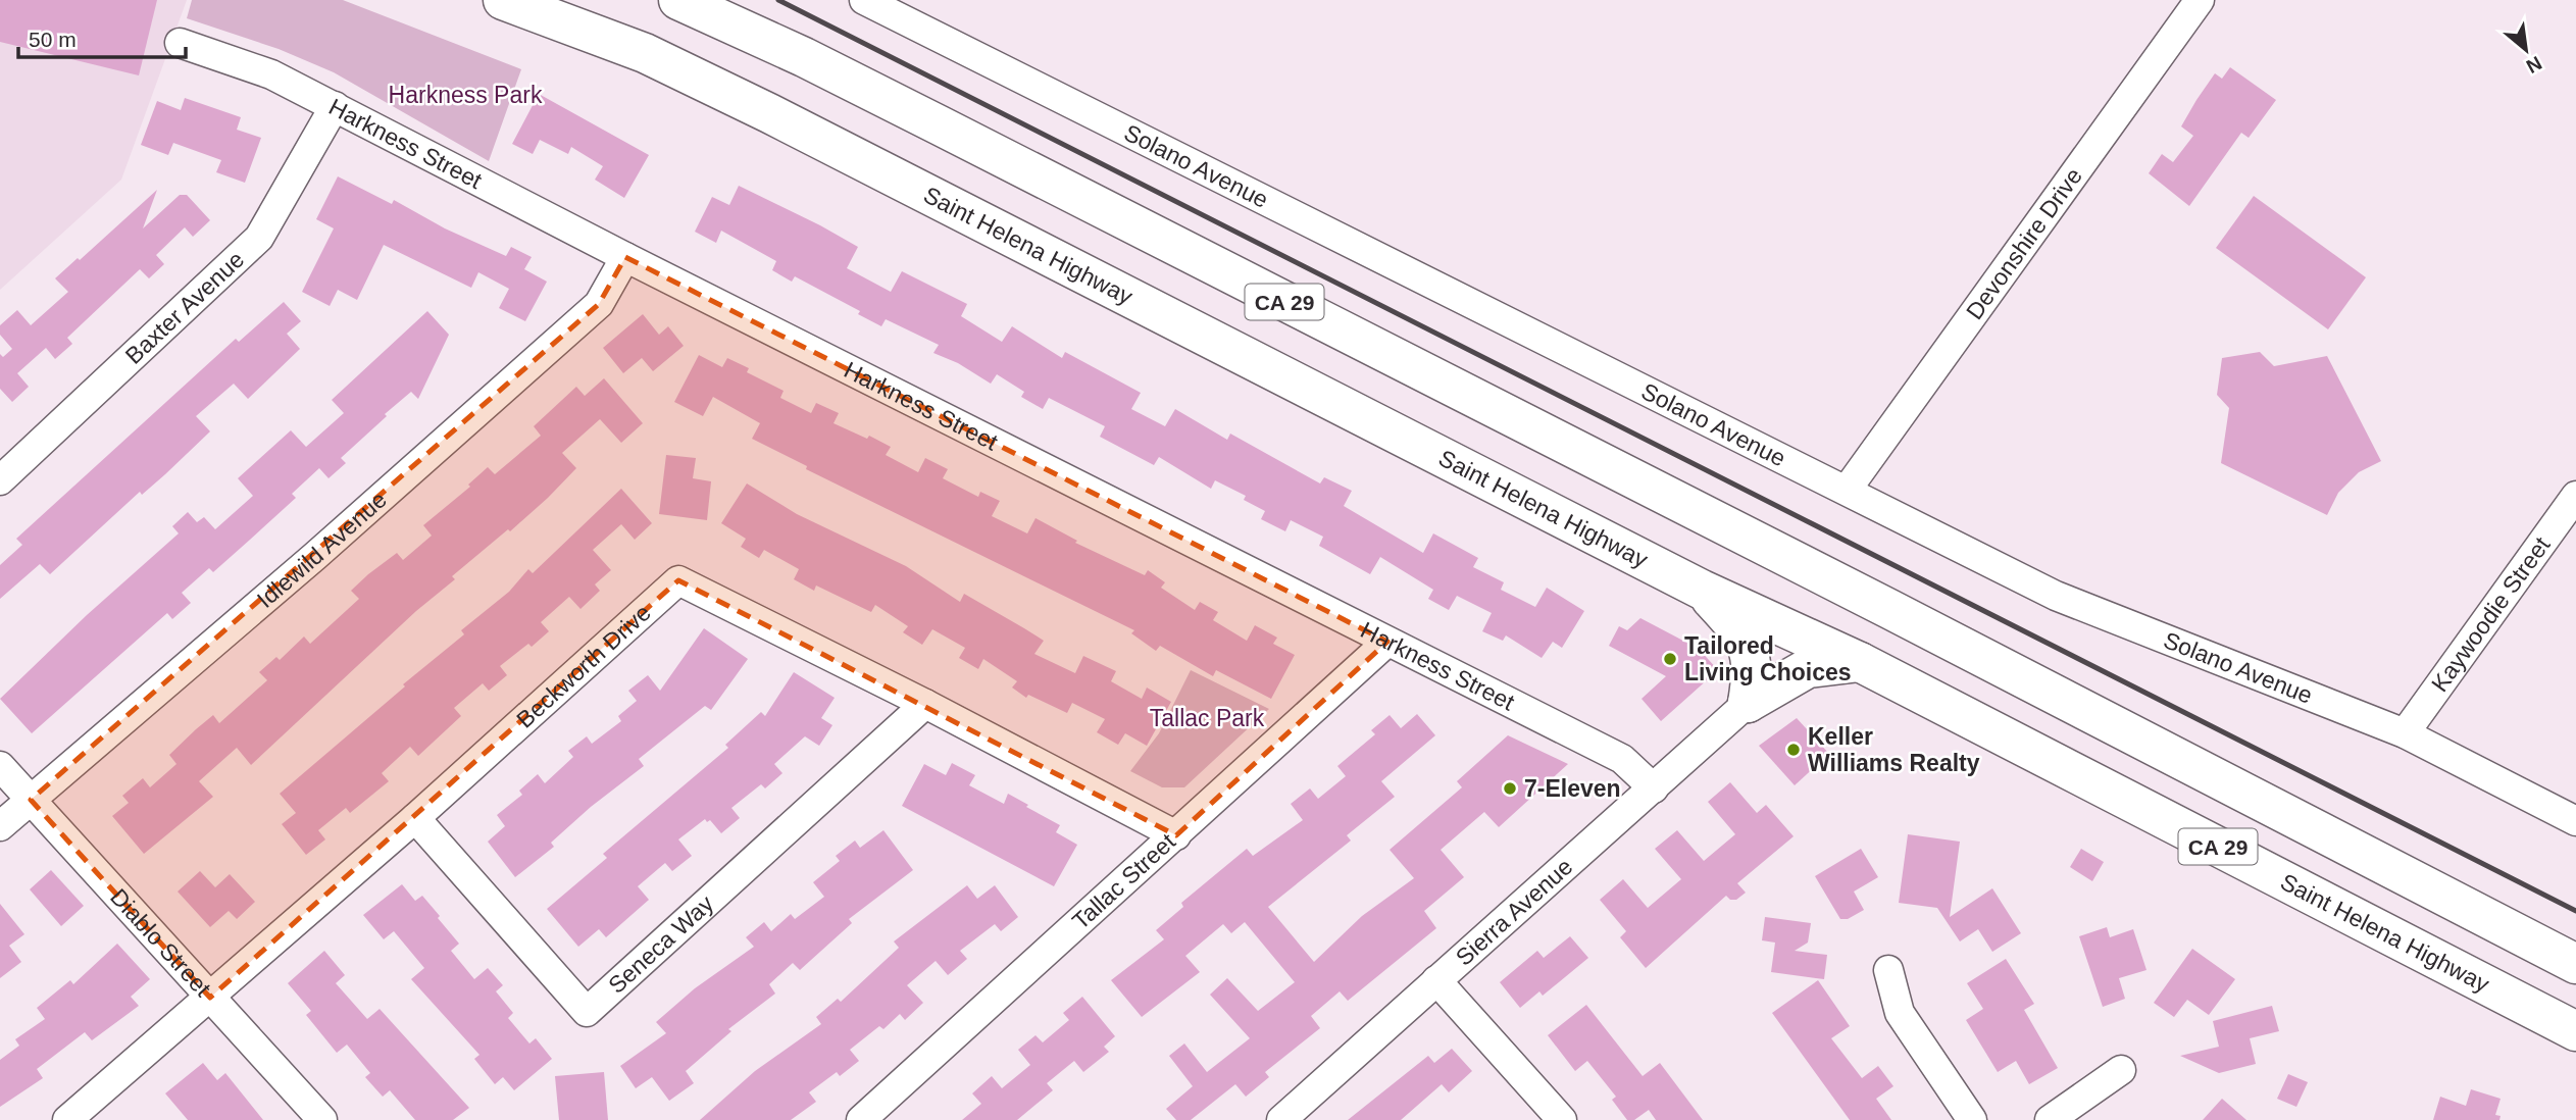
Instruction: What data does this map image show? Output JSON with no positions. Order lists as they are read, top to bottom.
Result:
{
  "streets": {
    "highway": ["Saint Helena Highway", "CA 29"],
    "street": [
      "Harkness Street",
      "Solano Avenue",
      "Devonshire Drive",
      "Baxter Avenue",
      "Idlewild Avenue",
      "Kaywoodie Street",
      "Beckworth Drive",
      "Tallac Street",
      "Sierra Avenue",
      "Diablo Street",
      "Seneca Way"
    ]
  },
  "crossings": [
    ["Harkness Street", "Baxter Avenue"],
    ["Harkness Street", "Idlewild Avenue"],
    ["Harkness Street", "Tallac Street"],
    ["Harkness Street", "Sierra Avenue"],
    ["Solano Avenue", "Devonshire Drive"],
    ["Solano Avenue", "Kaywoodie Street"],
    ["Idlewild Avenue", "Diablo Street"],
    ["Beckworth Drive", "Tallac Street"],
    ["Beckworth Drive", "Diablo Street"],
    ["Beckworth Drive", "Seneca Way"]
  ],
  "parks": ["Harkness Park", "Tallac Park"],
  "places": ["Tailored Living Choices", "Keller Williams Realty", "7-Eleven"],
  "scale_bar": "50 m",
  "north": "bottom right"
}
